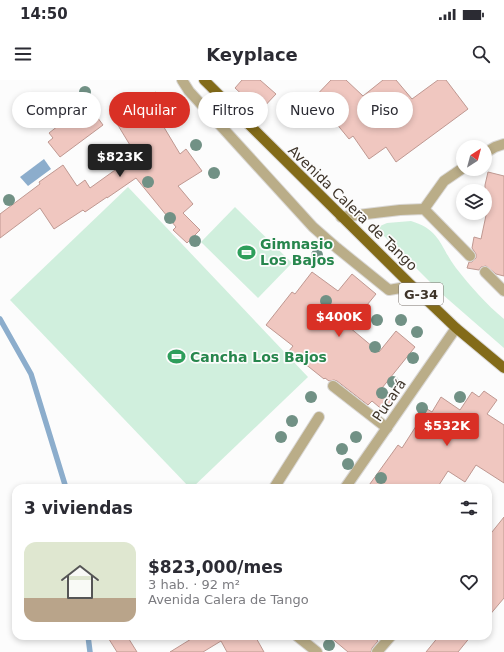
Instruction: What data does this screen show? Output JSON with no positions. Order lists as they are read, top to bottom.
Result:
{
  "streets": {
    "main road": ["Avenida Calera de Tango", "G-34"],
    "street": ["Pucará"]
  },
  "crossings": [
    ["Avenida Calera de Tango", "Pucará"]
  ],
  "places": {
    "sports": ["Gimnasio Los Bajos", "Cancha Los Bajos"]
  },
  "north": "top right",
  "page": {
    "status": "14:50",
    "header": "Keyplace",
    "chip": [
      "Comprar",
      "Alquilar",
      "Filtros",
      "Nuevo",
      "Piso"
    ],
    "price": ["$823K", "$400K", "$532K"],
    "heading": "3 viviendas",
    "list": [
      {
        "name": "$823,000/mes",
        "note": "3 hab. · 92 m² · Avenida Calera de Tango"
      }
    ]
  }
}
